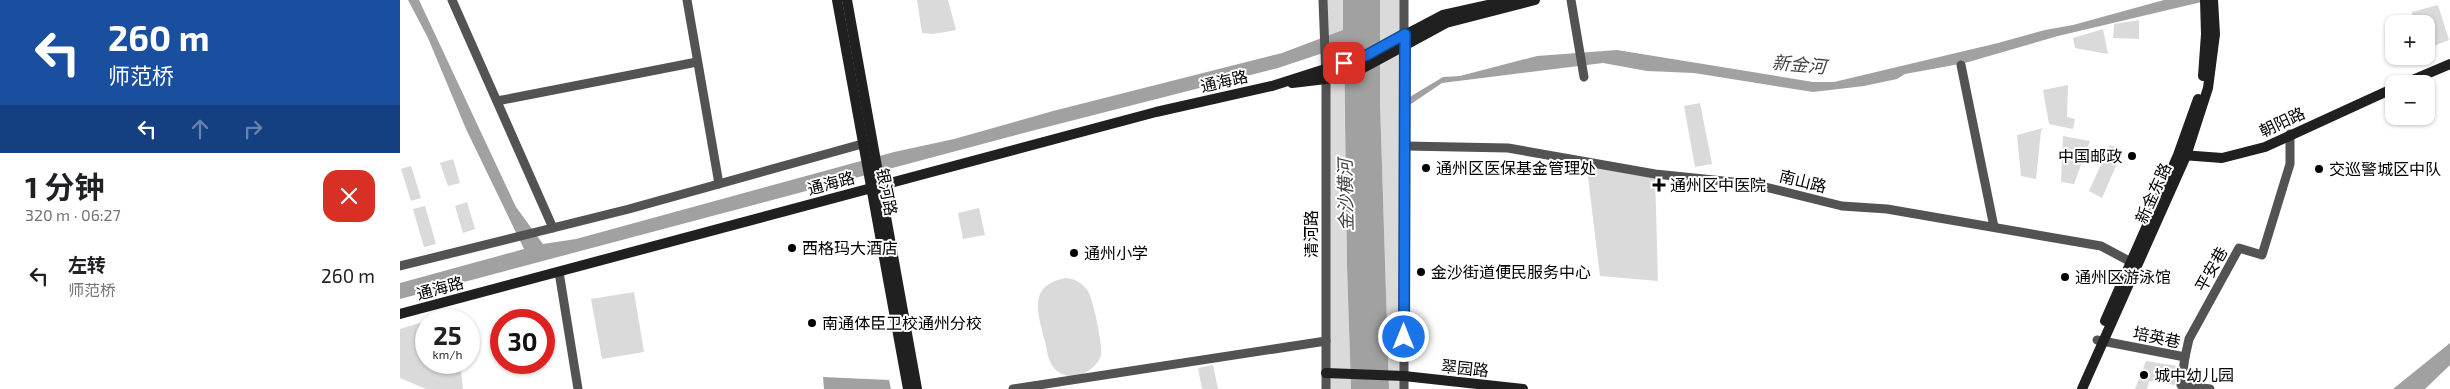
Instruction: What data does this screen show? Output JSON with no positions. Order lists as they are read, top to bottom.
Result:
{
  "streets": {
    "street": [
      "通海路",
      "朝阳路",
      "南山路",
      "银河路",
      "新金东路",
      "清河路",
      "平安巷",
      "培英巷",
      "翠园路"
    ]
  },
  "crossings": [
    ["通海路", "银河路"],
    ["通海路", "清河路"],
    ["朝阳路", "新金东路"],
    ["朝阳路", "平安巷"],
    ["南山路", "新金东路"],
    ["新金东路", "培英巷"],
    ["清河路", "翠园路"],
    ["平安巷", "培英巷"]
  ],
  "water": ["新金河", "金沙横河"],
  "places": {
    "other": [
      "中国邮政",
      "通州区医保基金管理处",
      "交巡警城区中队",
      "西格玛大酒店",
      "通州小学",
      "金沙街道便民服务中心",
      "通州区游泳馆",
      "南通体臣卫校通州分校",
      "城中幼儿园"
    ],
    "health": ["通州区中医院"]
  },
  "page": {
    "turn": ["260 m", "师范桥"],
    "map_buttons": ["+", "−"],
    "heading": ["1 分钟", "320 m · 06:27"],
    "list": [
      {
        "name": "左转",
        "note": "师范桥",
        "value": "260 m"
      }
    ],
    "speed": "25 km/h",
    "limit": "30"
  }
}
